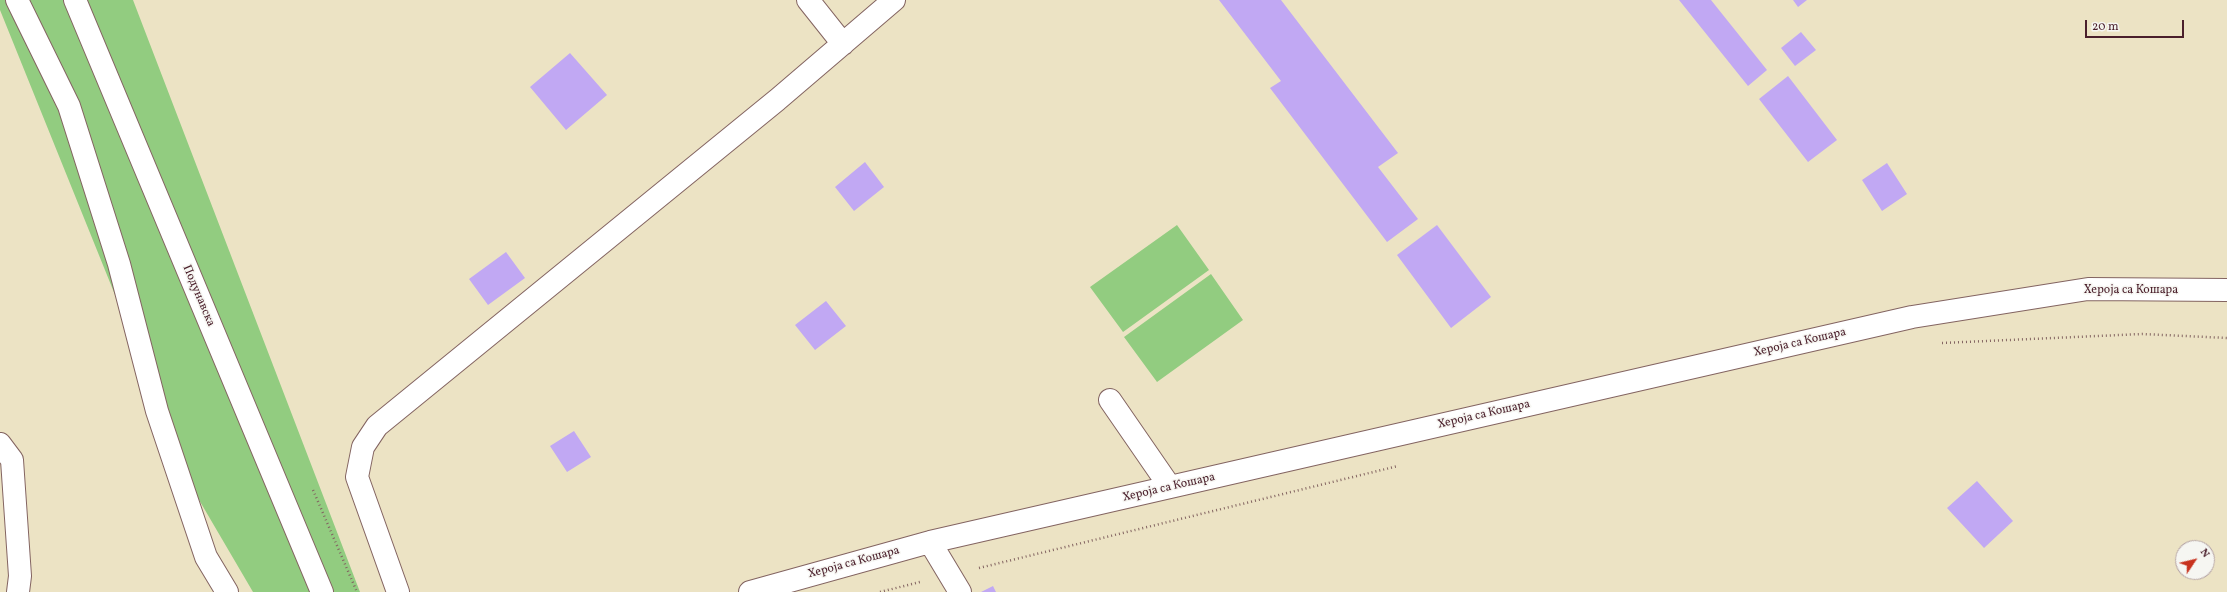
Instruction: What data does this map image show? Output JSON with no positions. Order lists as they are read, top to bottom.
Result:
{
  "streets": {
    "street": ["Хероја са Кошара", "Подунавска"]
  },
  "scale_bar": "20 m",
  "north": "top right"
}
